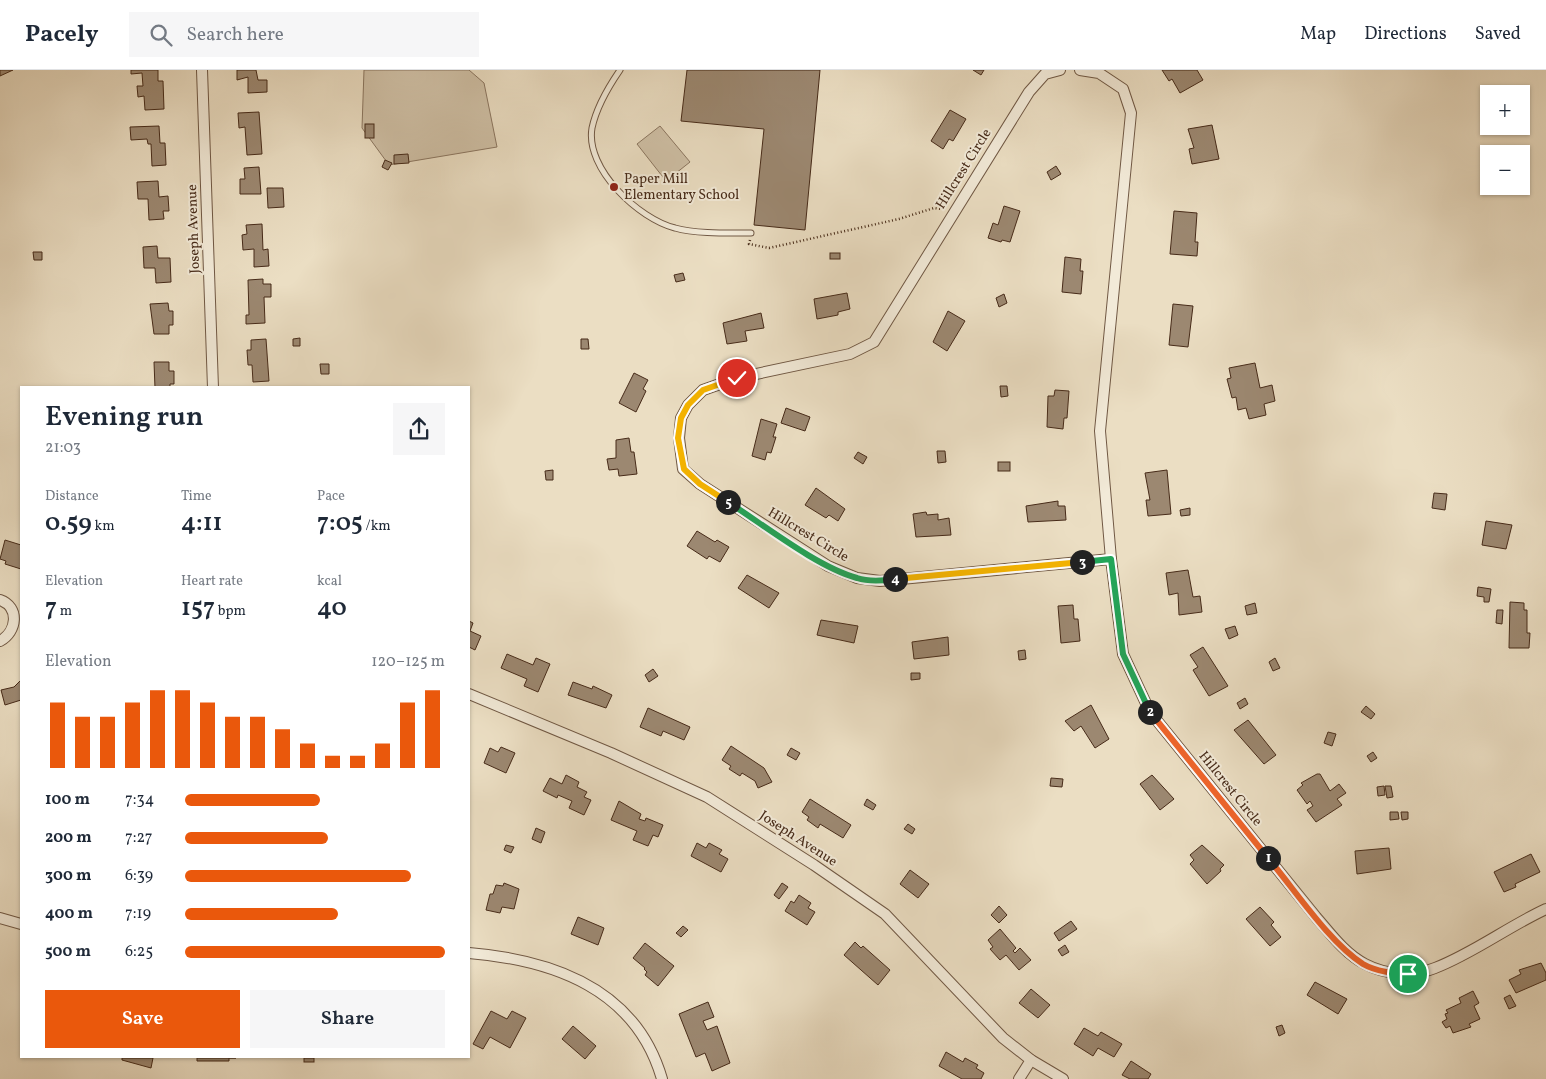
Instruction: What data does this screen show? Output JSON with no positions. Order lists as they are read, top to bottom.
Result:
{
  "streets": {
    "street": ["Hillcrest Circle", "Joseph Avenue"]
  },
  "places": ["Paper Mill Elementary School"],
  "page": {
    "header": "Pacely",
    "search": "Search here",
    "nav": ["Map", "Directions", "Saved"],
    "map_buttons": ["+", "−"],
    "heading": ["Evening run", "21:03"],
    "stats": [
      ["Distance", "0.59 km"],
      ["Time", "4:11"],
      ["Pace", "7:05 /km"],
      ["Elevation", "7 m"],
      ["Heart rate", "157 bpm"],
      ["kcal", "40"]
    ],
    "pins": [
      "5",
      "3",
      "4",
      "2",
      "1"
    ],
    "chart": ["Elevation", "120–125 m"],
    "list": [
      {
        "name": "100 m",
        "note": "7:34"
      },
      {
        "name": "200 m",
        "note": "7:27"
      },
      {
        "name": "300 m",
        "note": "6:39"
      },
      {
        "name": "400 m",
        "note": "7:19"
      },
      {
        "name": "500 m",
        "note": "6:25"
      }
    ],
    "buttons": ["Save", "Share"]
  }
}
